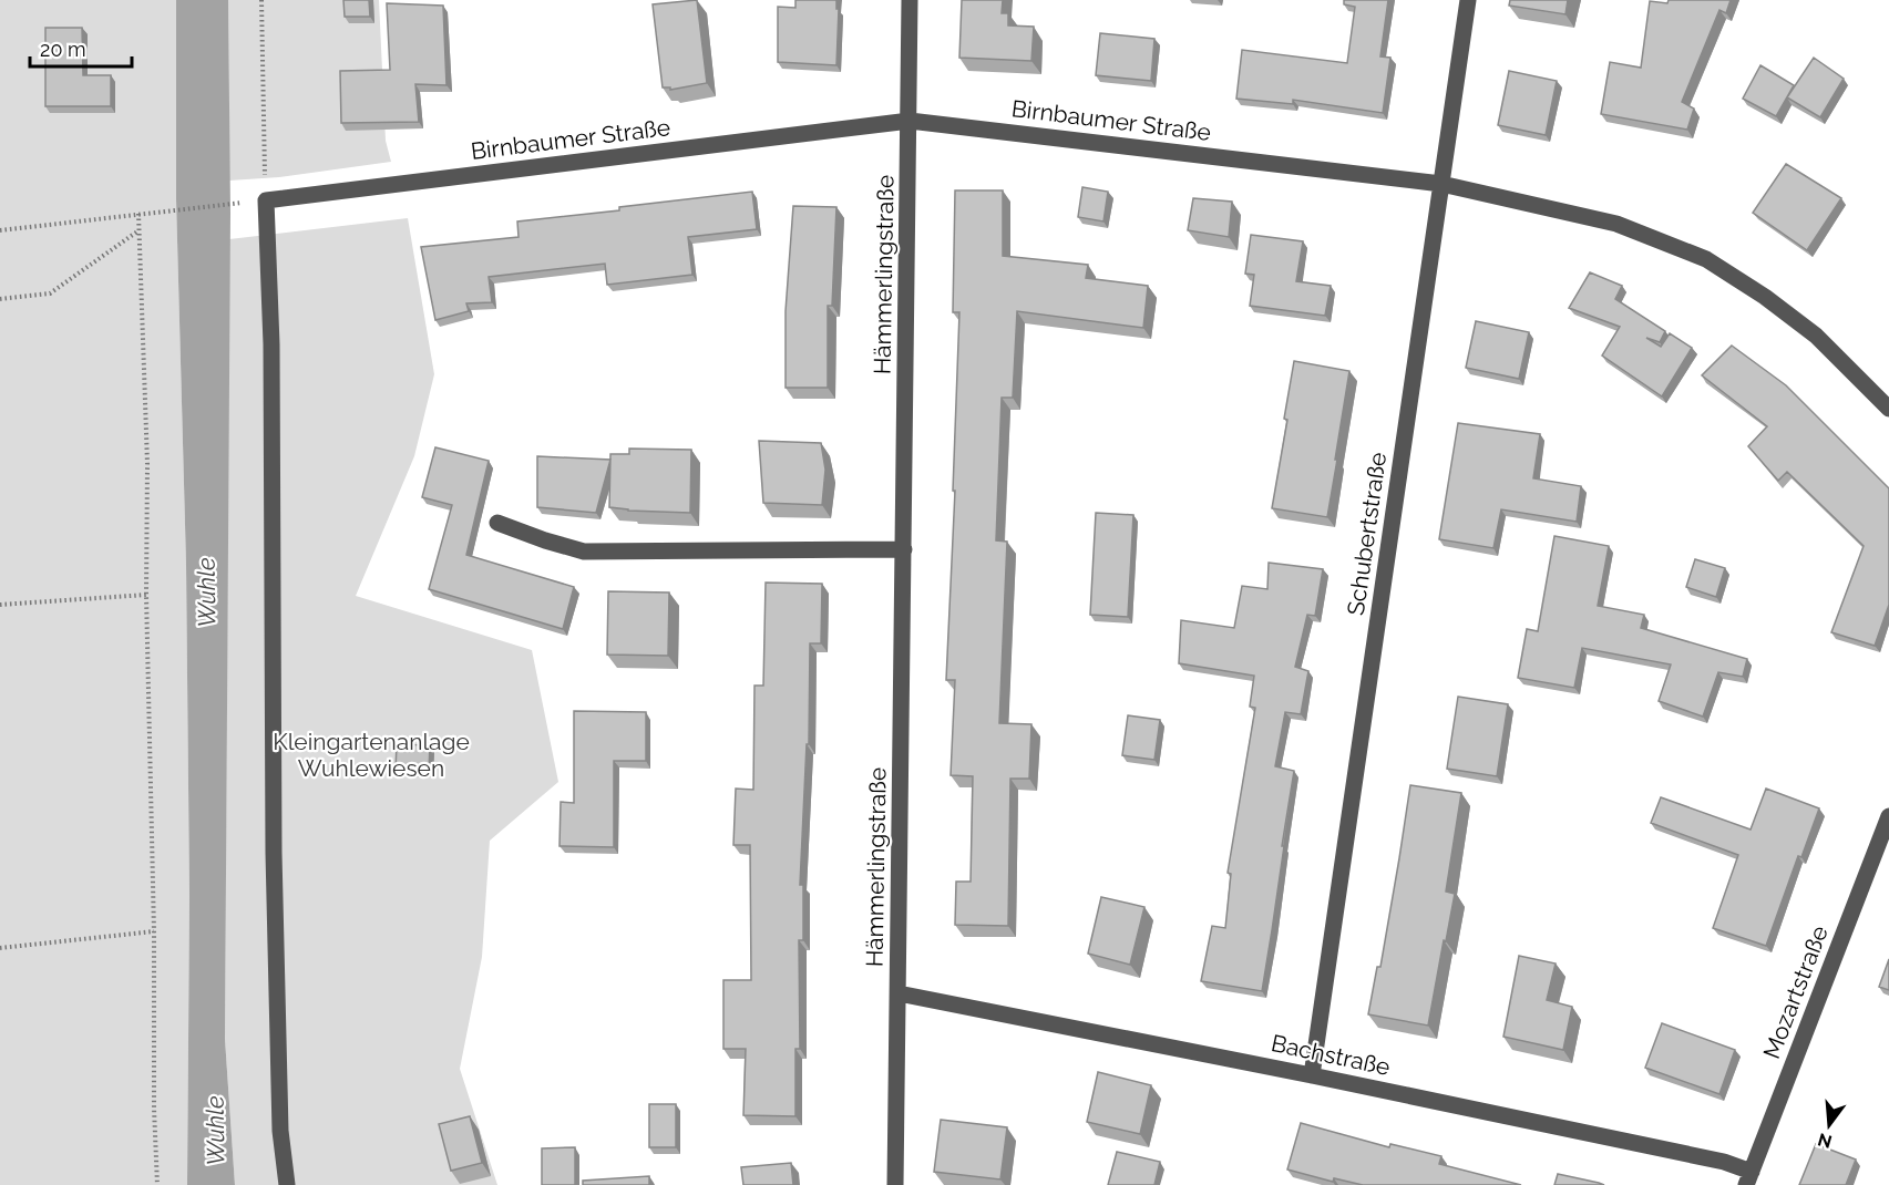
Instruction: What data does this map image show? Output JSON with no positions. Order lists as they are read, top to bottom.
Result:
{
  "streets": {
    "street": [
      "Birnbaumer Straße",
      "Hämmerlingstraße",
      "Schubertstraße",
      "Mozartstraße",
      "Bachstraße"
    ]
  },
  "crossings": [
    ["Birnbaumer Straße", "Hämmerlingstraße"],
    ["Birnbaumer Straße", "Schubertstraße"],
    ["Hämmerlingstraße", "Bachstraße"],
    ["Schubertstraße", "Bachstraße"],
    ["Mozartstraße", "Bachstraße"]
  ],
  "water": ["Wuhle"],
  "parks": ["Kleingartenanlage Wuhlewiesen"],
  "scale_bar": "20 m",
  "north": "bottom"
}
